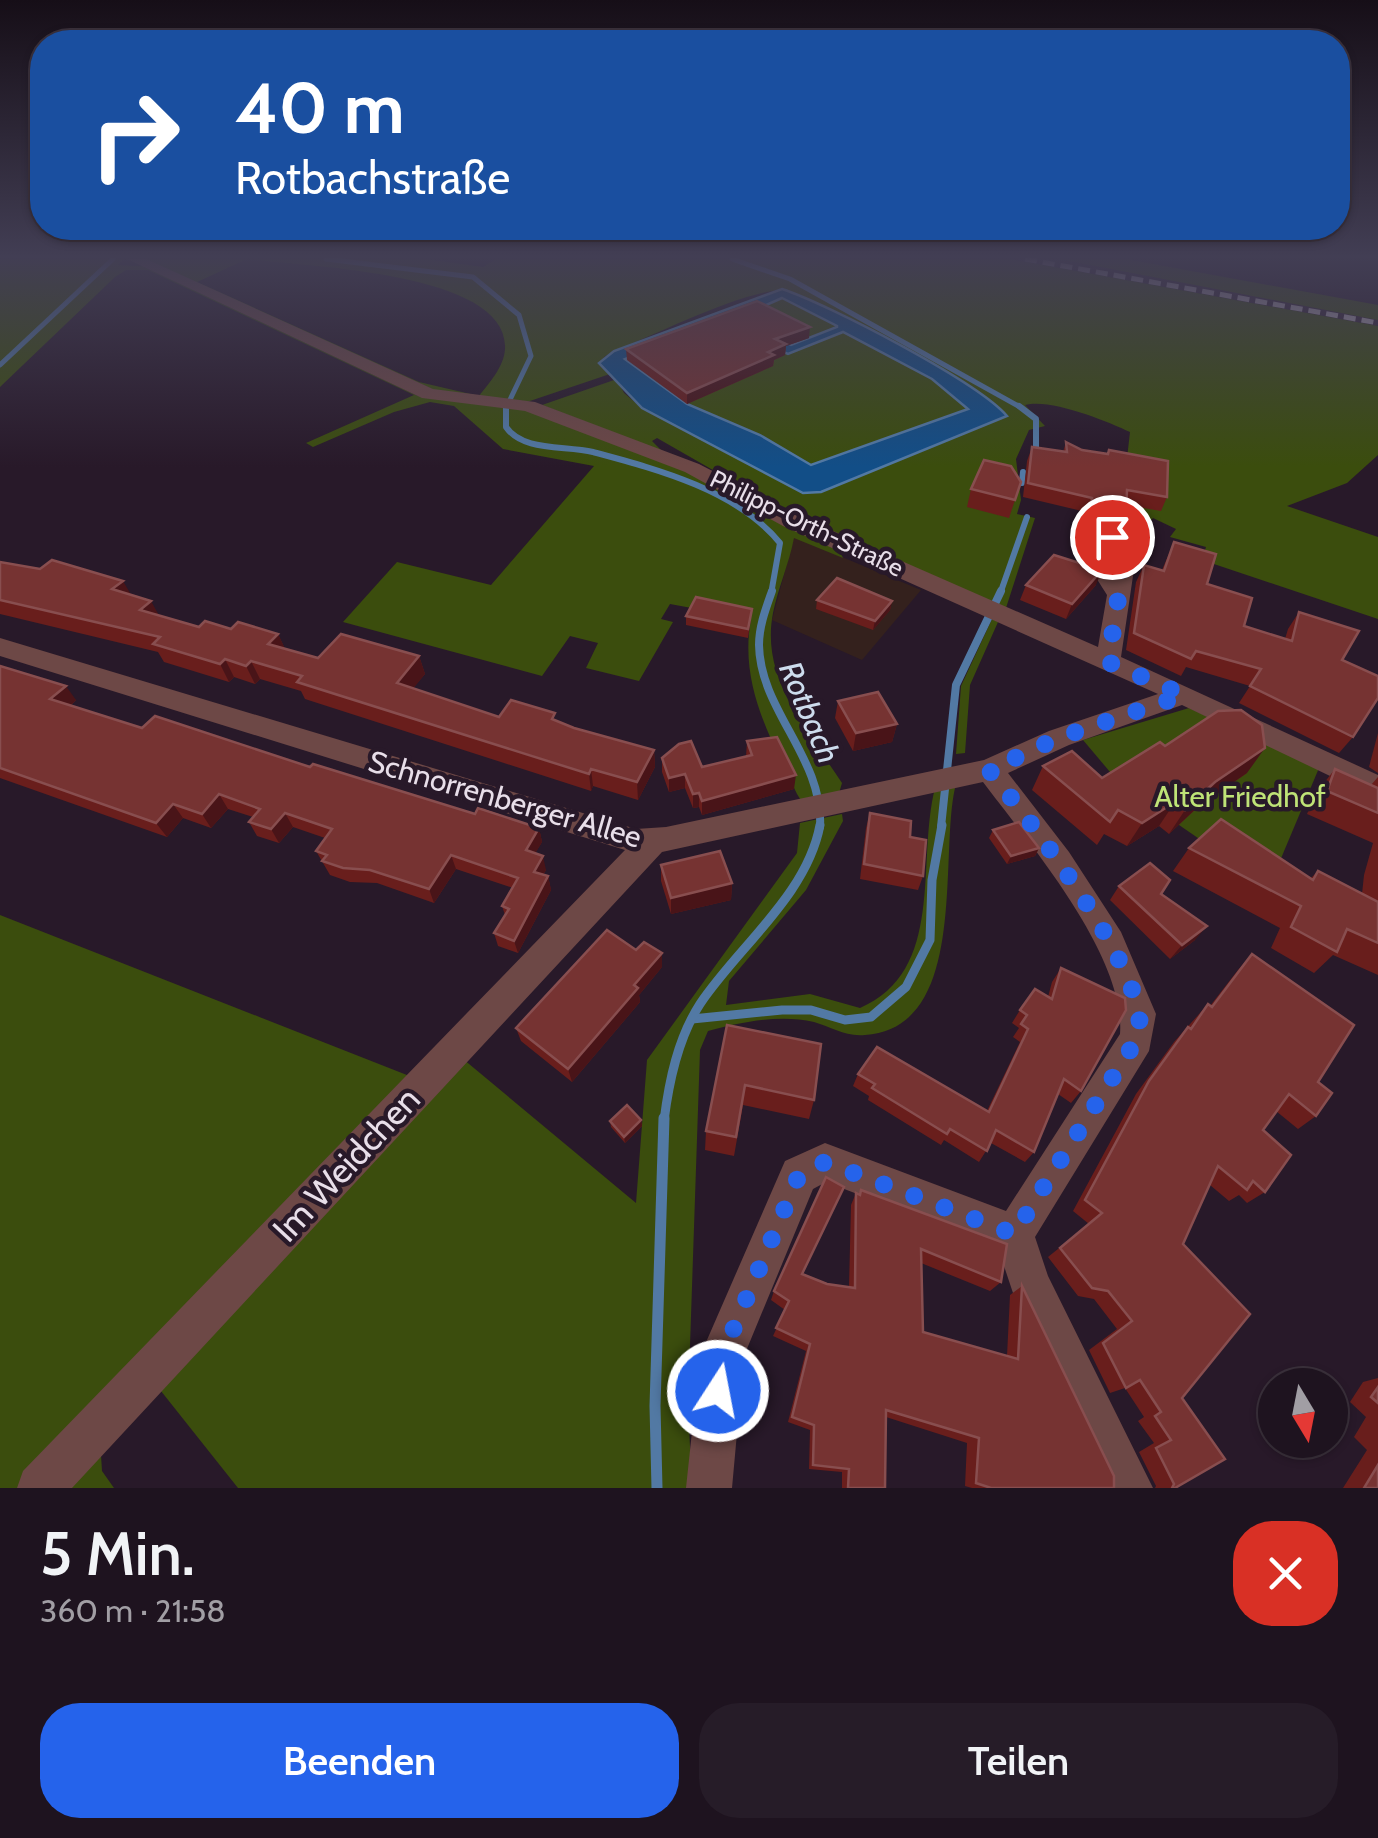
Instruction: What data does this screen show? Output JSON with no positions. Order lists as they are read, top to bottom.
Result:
{
  "streets": {
    "street": ["Philipp-Orth-Straße", "Schnorrenberger Allee", "Im Weidchen"]
  },
  "crossings": [
    ["Philipp-Orth-Straße", "Schnorrenberger Allee"],
    ["Schnorrenberger Allee", "Im Weidchen"]
  ],
  "water": ["Rotbach"],
  "parks": ["Alter Friedhof"],
  "north": "bottom",
  "page": {
    "turn": ["40 m", "Rotbachstraße"],
    "heading": ["5 Min.", "360 m · 21:58"],
    "buttons": ["Beenden", "Teilen"]
  }
}
